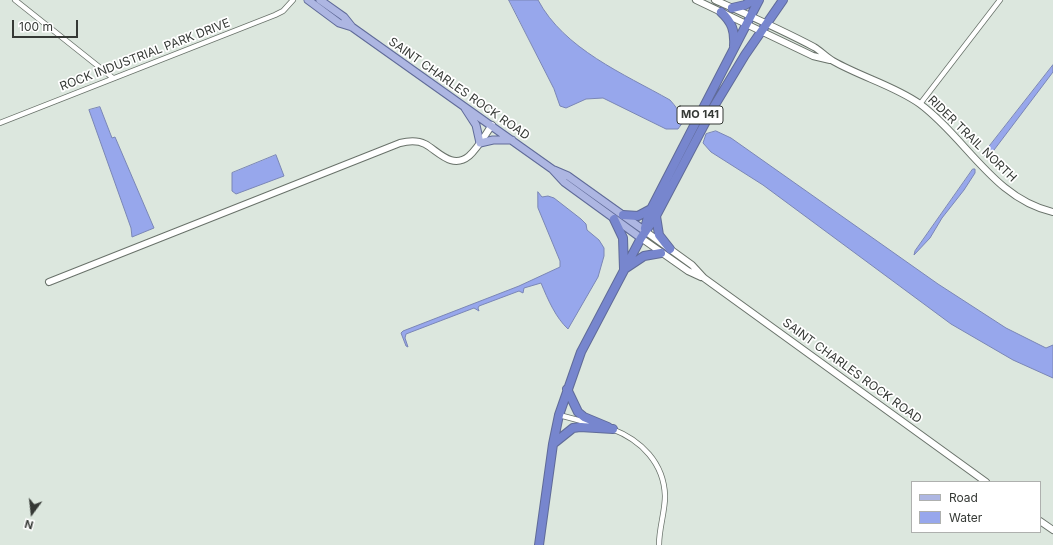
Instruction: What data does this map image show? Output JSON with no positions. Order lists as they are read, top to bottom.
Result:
{
  "streets": {
    "highway": ["MO 141"],
    "main road": ["SAINT CHARLES ROCK ROAD"],
    "street": ["ROCK INDUSTRIAL PARK DRIVE", "RIDER TRAIL NORTH"]
  },
  "crossings": [
    ["SAINT CHARLES ROCK ROAD", "MO 141"],
    ["MO 141", "RIDER TRAIL NORTH"]
  ],
  "legend": ["Road", "Water"],
  "scale_bar": "100 m",
  "north": "bottom"
}
